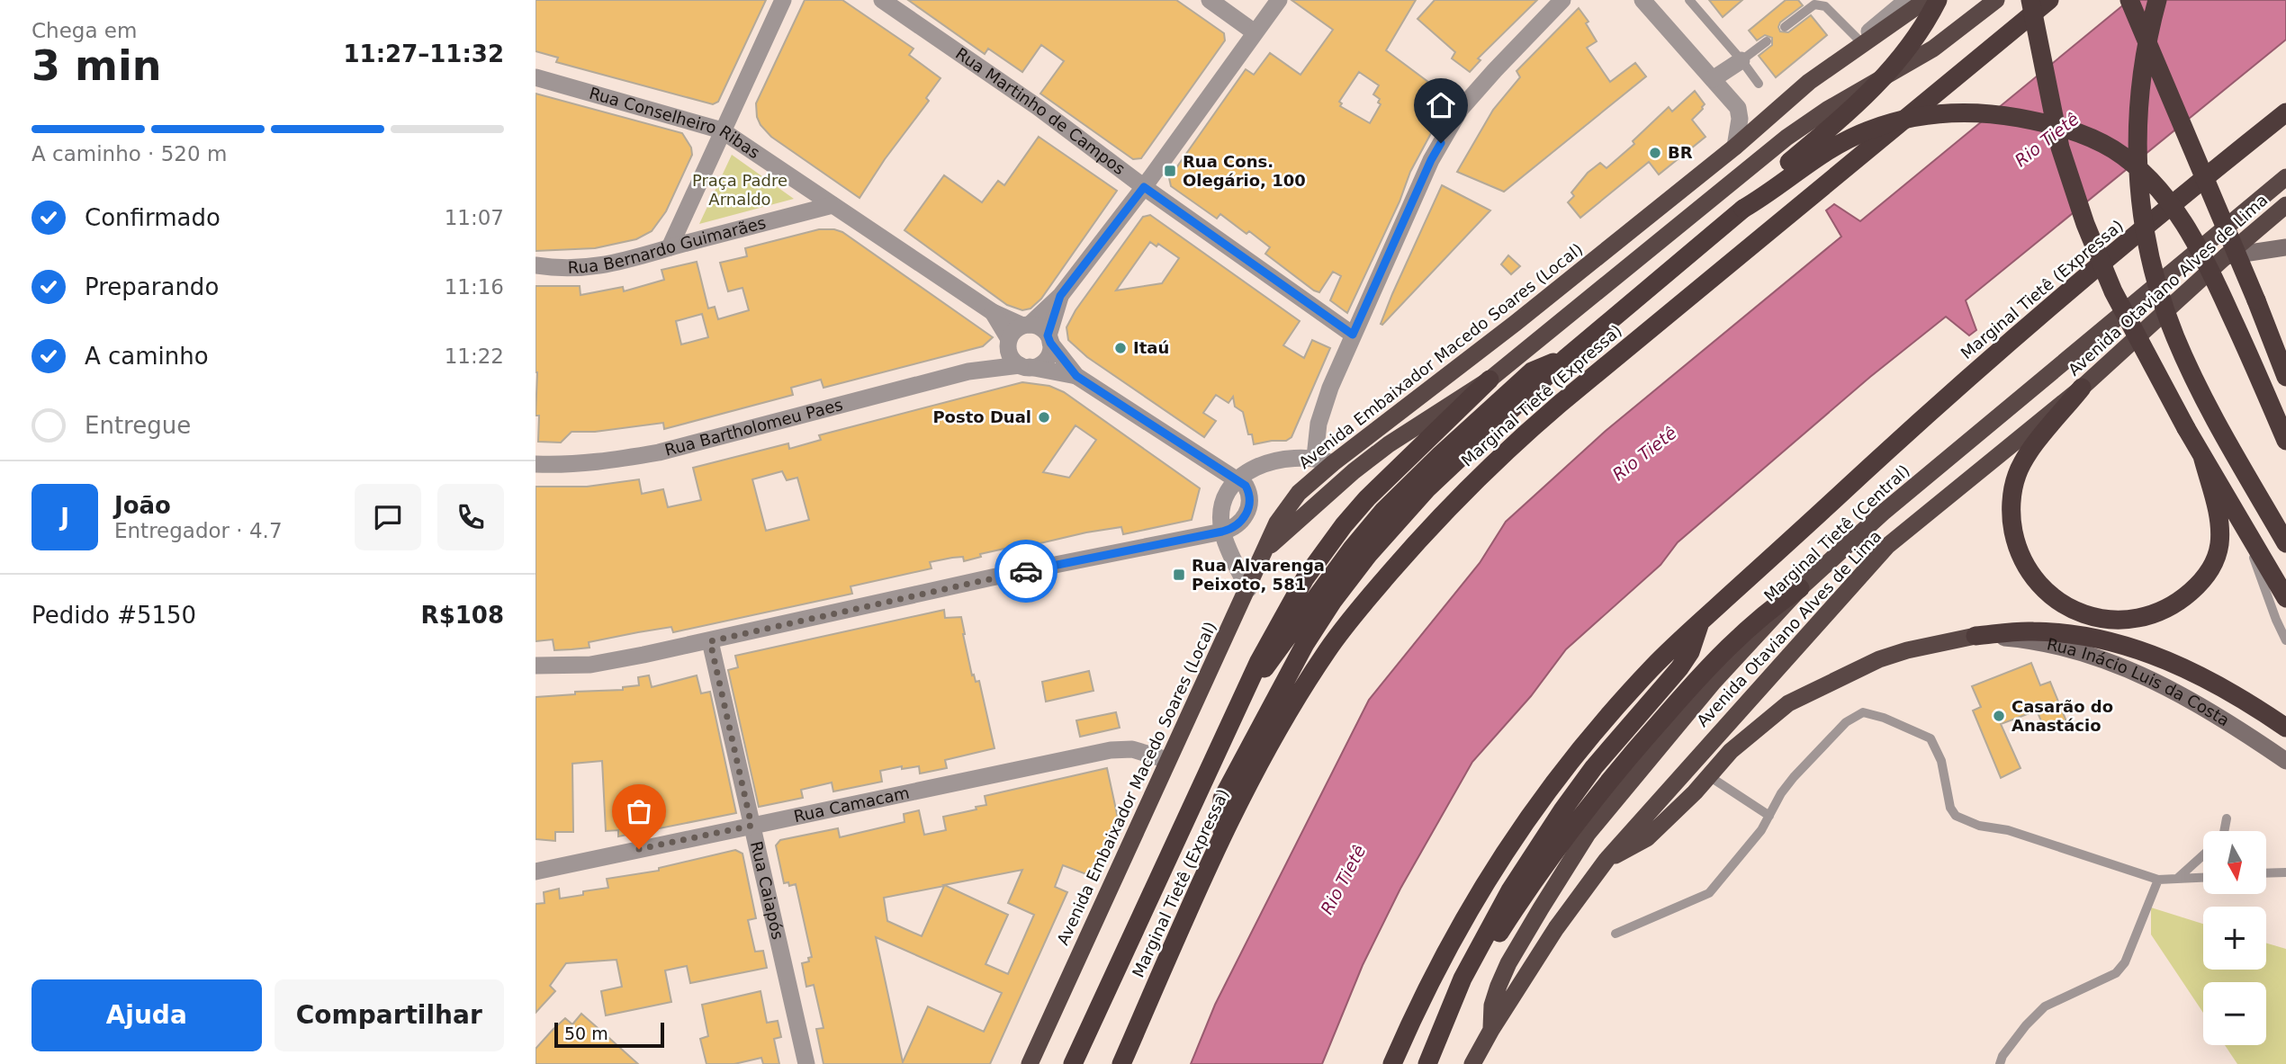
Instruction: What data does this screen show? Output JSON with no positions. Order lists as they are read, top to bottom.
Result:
{
  "streets": {
    "highway": [
      "Avenida Otaviano Alves de Lima",
      "Marginal Tietê (Expressa)",
      "Avenida Embaixador Macedo Soares (Local)",
      "Marginal Tietê (Central)"
    ],
    "main road": ["Rua Inácio Luis da Costa"],
    "street": [
      "Rua Martinho de Campos",
      "Rua Conselheiro Ribas",
      "Rua Bernardo Guimarães",
      "Rua Bartholomeu Paes",
      "Rua Camacam",
      "Rua Caiapós"
    ]
  },
  "crossings": [
    ["Rua Conselheiro Ribas", "Rua Bernardo Guimarães"],
    ["Rua Conselheiro Ribas", "Rua Bartholomeu Paes"],
    ["Avenida Otaviano Alves de Lima", "Marginal Tietê (Central)"],
    ["Avenida Embaixador Macedo Soares (Local)", "Rua Camacam"],
    ["Rua Camacam", "Rua Caiapós"]
  ],
  "water": ["Rio Tietê"],
  "parks": ["Praça Padre Arnaldo"],
  "places": {
    "other": [
      "BR",
      "Itaú",
      "Posto Dual",
      "Casarão do Anastácio"
    ],
    "transit": ["Rua Cons. Olegário, 100", "Rua Alvarenga Peixoto, 581"]
  },
  "scale_bar": "50 m",
  "north": "bottom",
  "page": {
    "heading": ["3 min", "Chega em", "11:27–11:32"],
    "panel": [
      "João",
      "Entregador · 4.7",
      "Pedido #5150",
      "R$108"
    ],
    "bar": "A caminho · 520 m",
    "list": [
      ["Confirmado", "11:07"],
      ["Preparando", "11:16"],
      ["A caminho", "11:22"],
      "Entregue"
    ],
    "round": "J",
    "map_buttons": ["+", "−"],
    "buttons": ["Ajuda", "Compartilhar"],
    "scale": "50 m"
  }
}
